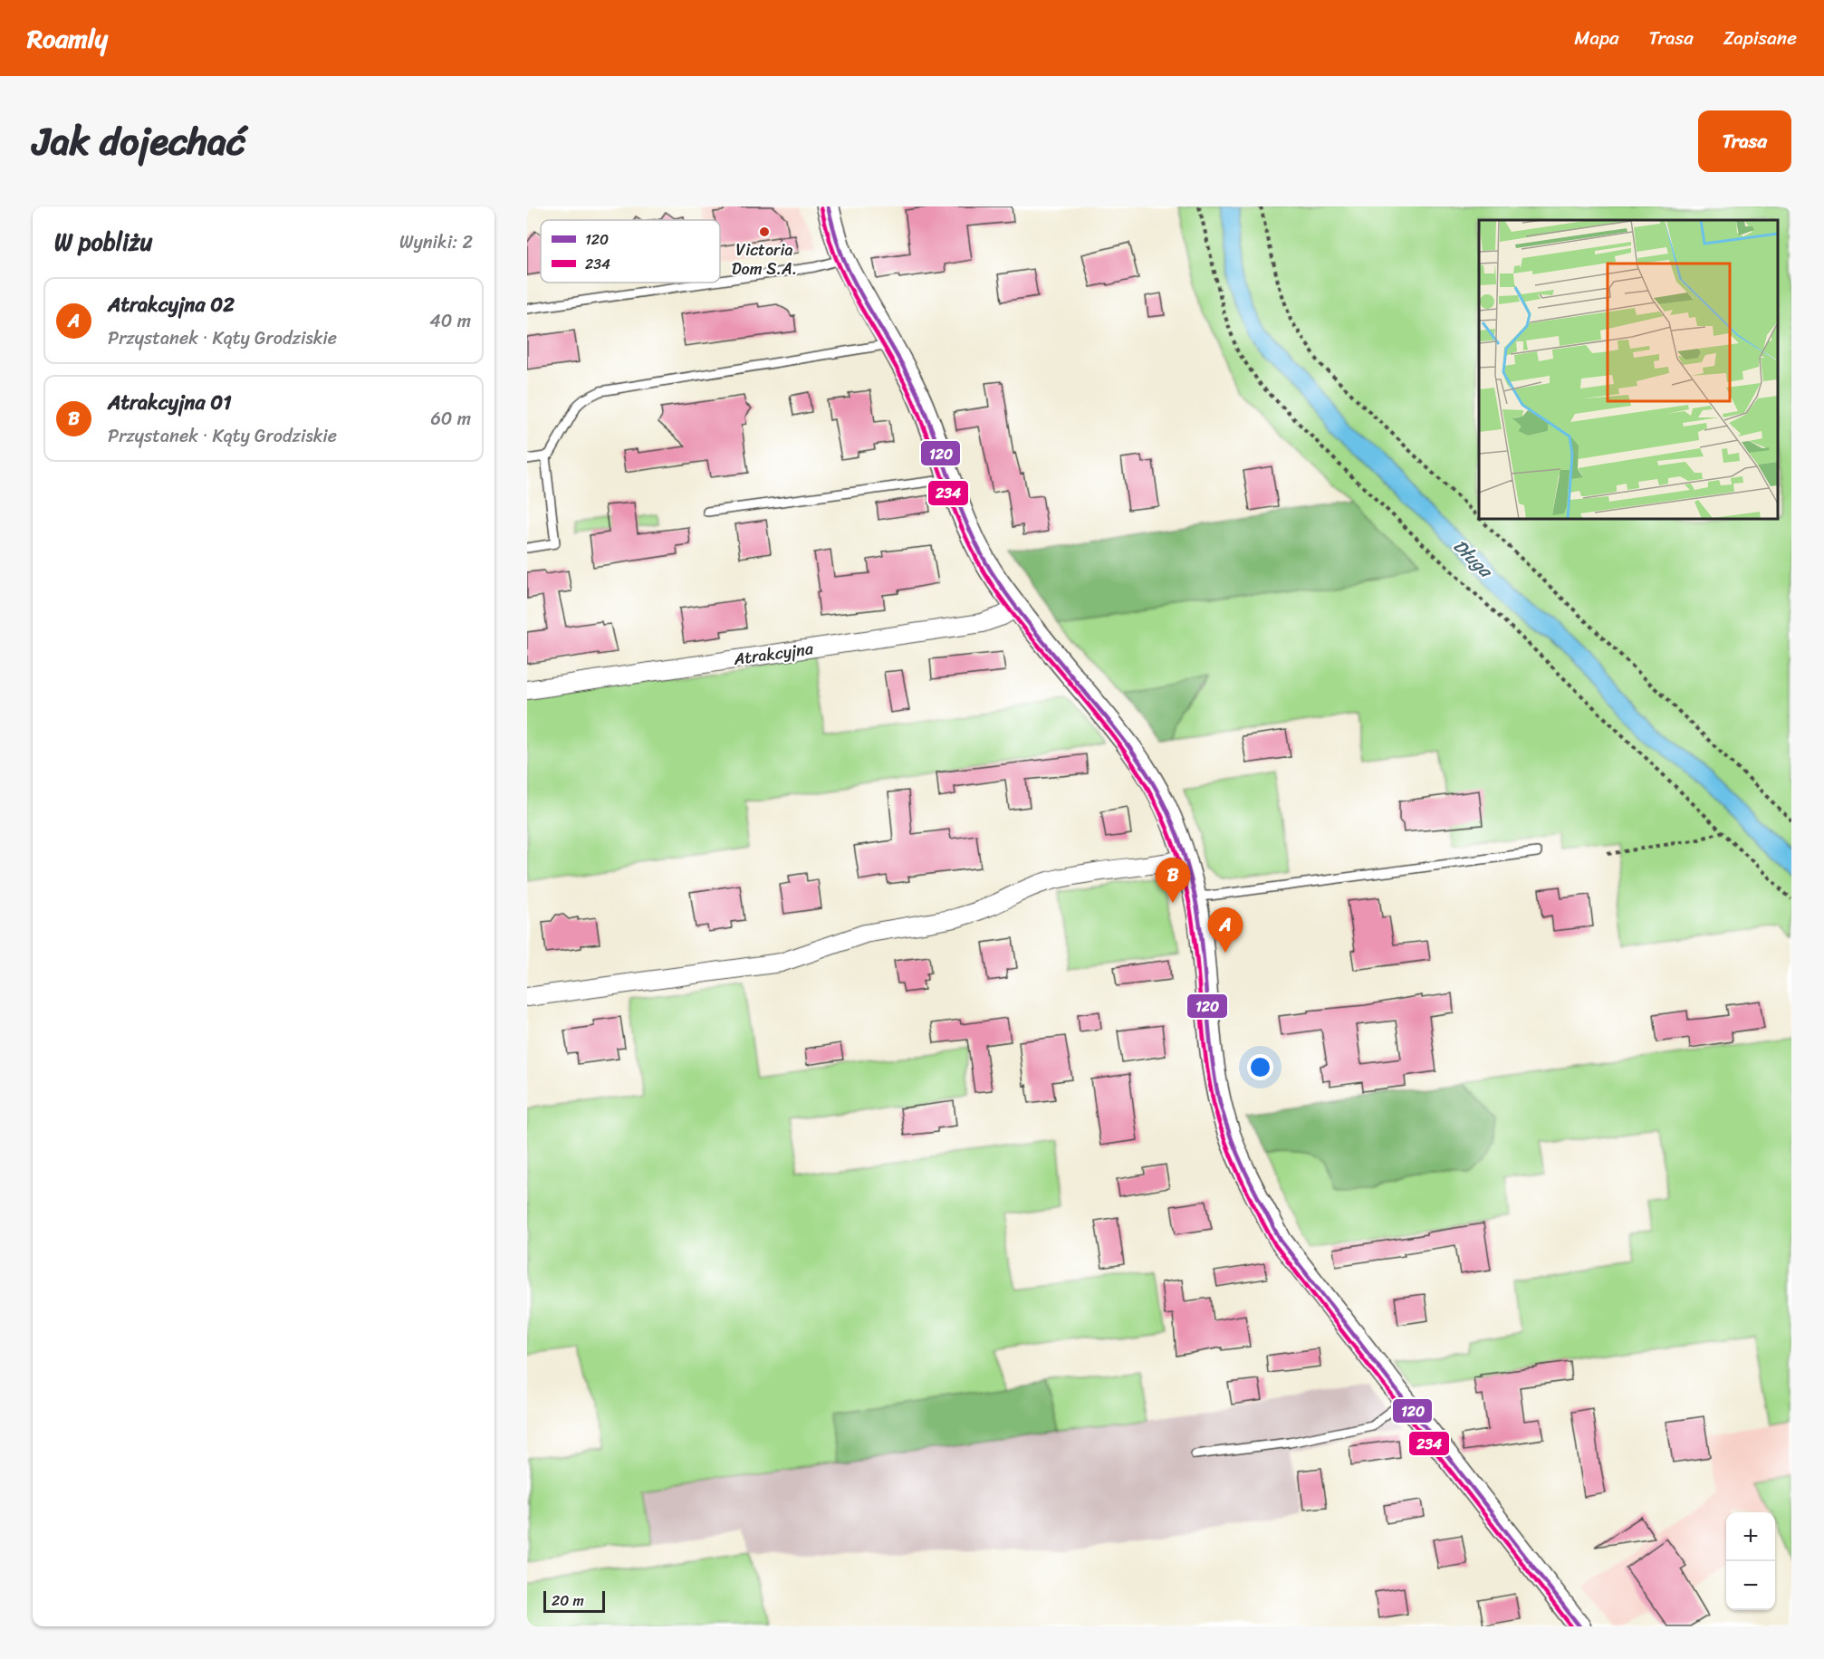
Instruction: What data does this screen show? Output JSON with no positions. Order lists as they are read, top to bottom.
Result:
{
  "streets": {
    "street": ["Atrakcyjna"]
  },
  "water": ["Długa"],
  "places": ["Victoria Dom S.A."],
  "lines": ["transit line 120", "transit line 234"],
  "legend": ["120", "234"],
  "scale_bar": "20 m",
  "page": {
    "header": "Roamly",
    "nav": ["Mapa", "Trasa", "Zapisane"],
    "title": "Jak dojechać",
    "buttons": "Trasa",
    "heading": ["W pobliżu", "Wyniki: 2"],
    "list": [
      {
        "mark": "A",
        "name": "Atrakcyjna 02",
        "note": "Przystanek · Kąty Grodziskie",
        "value": "40 m"
      },
      {
        "mark": "B",
        "name": "Atrakcyjna 01",
        "note": "Przystanek · Kąty Grodziskie",
        "value": "60 m"
      }
    ],
    "pins": ["B", "A"],
    "map_buttons": ["+", "−"],
    "scale": "20 m"
  }
}
